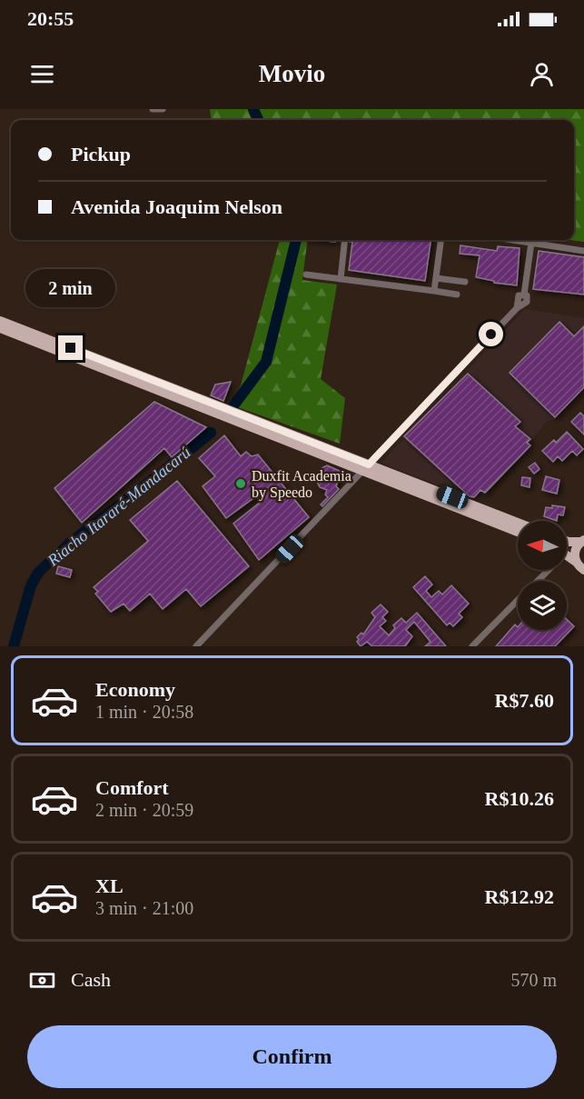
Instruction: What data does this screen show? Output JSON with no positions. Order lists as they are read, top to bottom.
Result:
{
  "water": ["Riacho Itararé-Mandacarú"],
  "places": ["Duxfit Academia by Speedo"],
  "north": "left",
  "page": {
    "status": "20:55",
    "header": "Movio",
    "banner": ["Pickup", "Avenida Joaquim Nelson"],
    "bubble": "2 min",
    "list": [
      {
        "name": "Economy",
        "note": "1 min · 20:58",
        "value": "R$7.60"
      },
      {
        "name": "Comfort",
        "note": "2 min · 20:59",
        "value": "R$10.26"
      },
      {
        "name": "XL",
        "note": "3 min · 21:00",
        "value": "R$12.92"
      }
    ],
    "pay": ["Cash", "570 m"],
    "buttons": "Confirm"
  }
}
